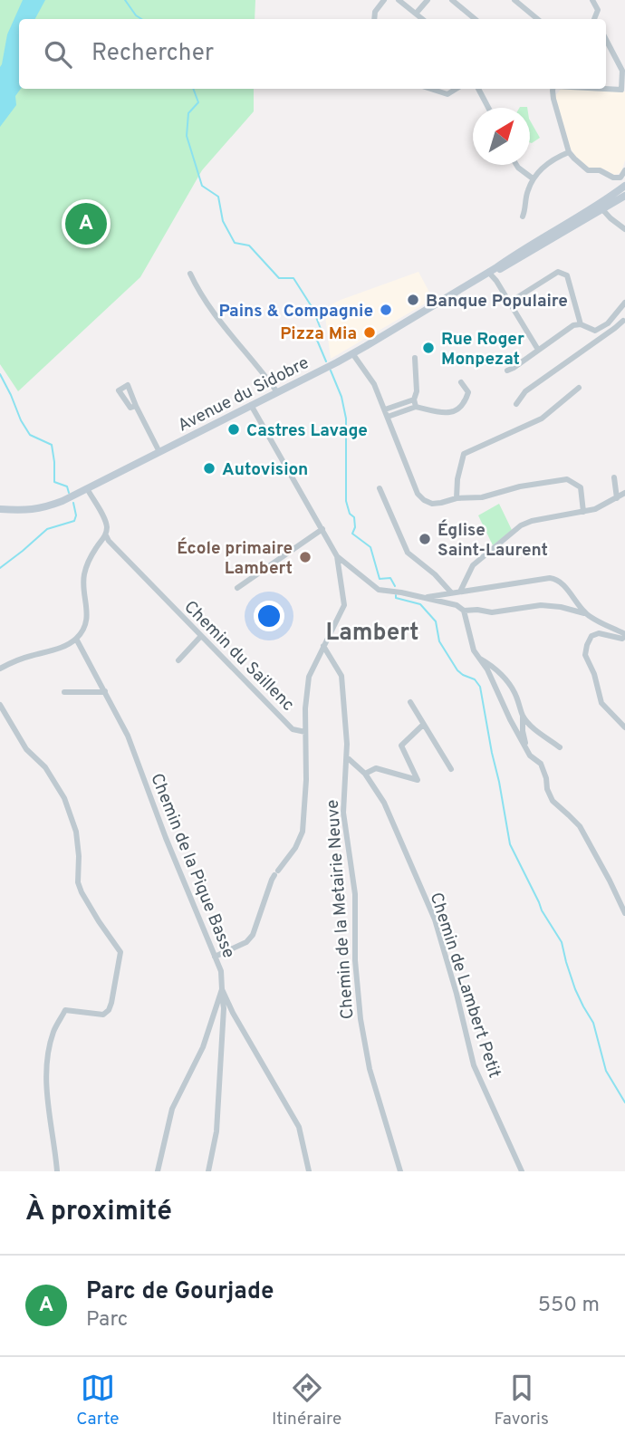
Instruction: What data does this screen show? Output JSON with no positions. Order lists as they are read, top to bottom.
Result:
{
  "streets": {
    "main road": ["Avenue du Sidobre"],
    "street": [
      "Chemin du Saillenc",
      "Chemin de la Pique Basse",
      "Chemin de la Metairie Neuve",
      "Chemin de Lambert Petit"
    ]
  },
  "crossings": [
    ["Chemin de la Metairie Neuve", "Chemin de Lambert Petit"]
  ],
  "districts": ["Lambert"],
  "places": [
    "Banque Populaire",
    "Pains & Compagnie",
    "Pizza Mia",
    "Rue Roger Monpezat",
    "Castres Lavage",
    "Autovision",
    "Église Saint-Laurent",
    "École primaire Lambert"
  ],
  "north": "top right",
  "page": {
    "search": "Rechercher",
    "pins": "A",
    "heading": "À proximité",
    "list": [
      {
        "mark": "A",
        "name": "Parc de Gourjade",
        "note": "Parc",
        "value": "550 m"
      }
    ],
    "nav": ["Carte", "Itinéraire", "Favoris"]
  }
}
